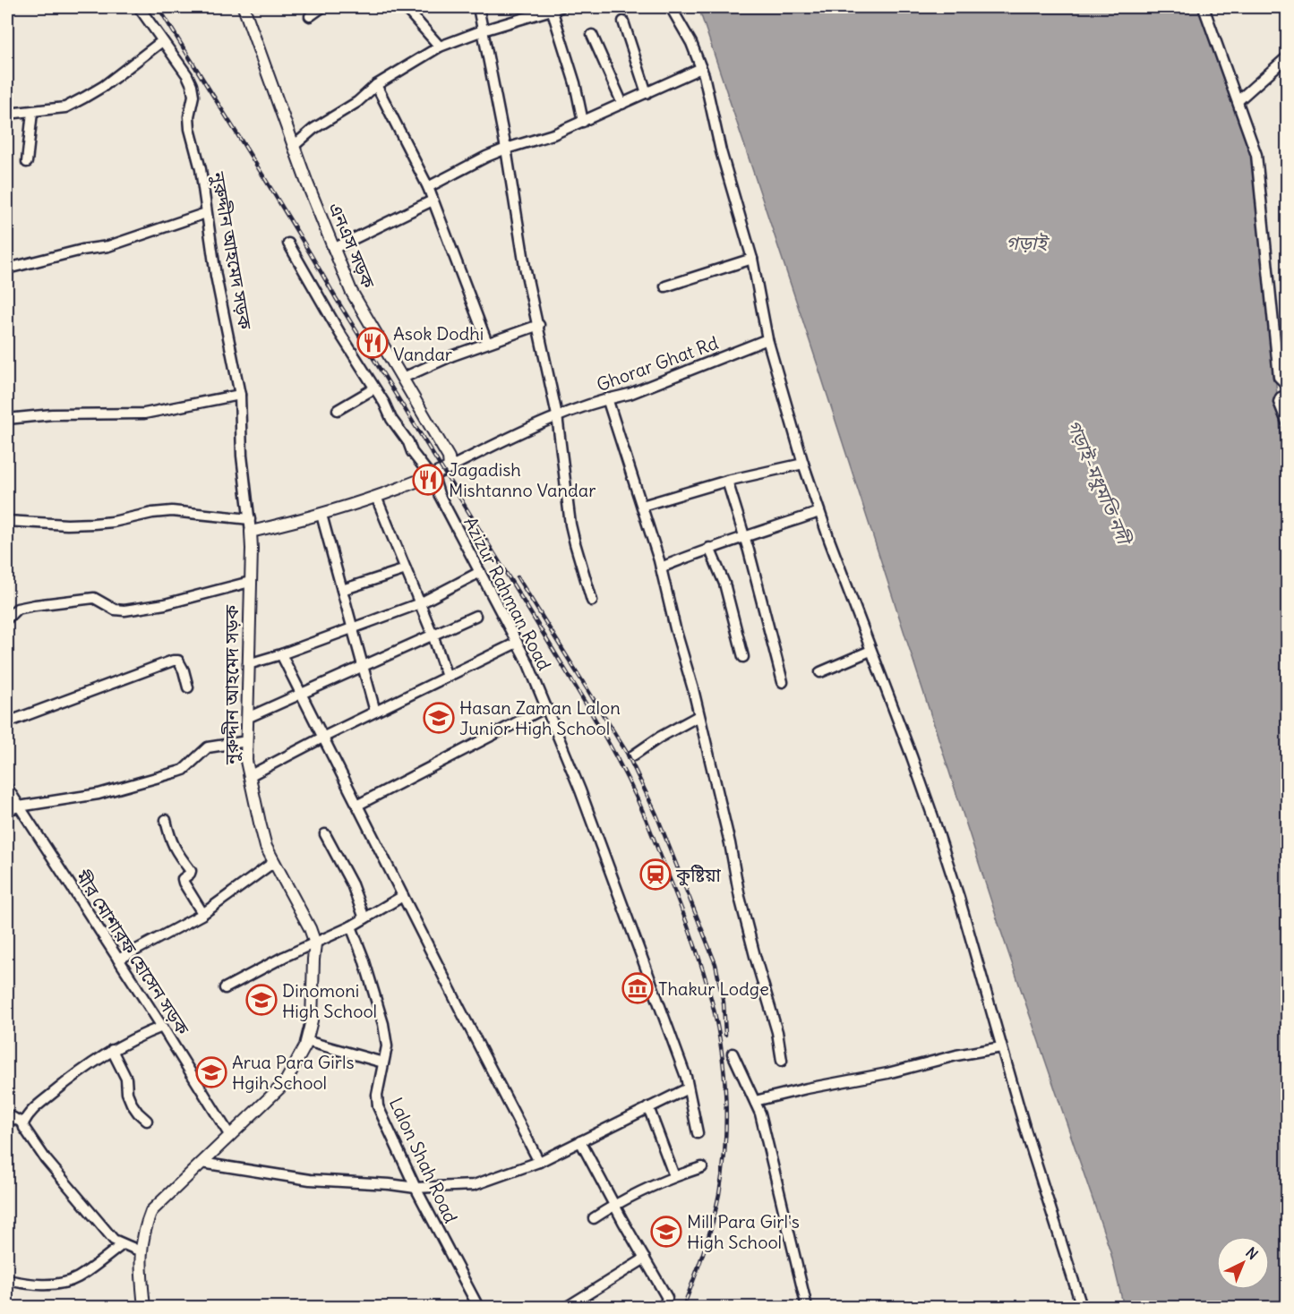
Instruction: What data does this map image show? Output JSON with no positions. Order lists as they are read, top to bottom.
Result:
{
  "streets": {
    "main road": ["এনএস সড়ক", "নুরুদ্দীন আহমেদ সড়ক"],
    "street": [
      "Ghorar Ghat Rd",
      "Azizur Rahman Road",
      "মীর মোশারফ হোসেন সড়ক",
      "Lalon Shah Road"
    ]
  },
  "crossings": [
    ["এনএস সড়ক", "Ghorar Ghat Rd"],
    ["নুরুদ্দীন আহমেদ সড়ক", "মীর মোশারফ হোসেন সড়ক"]
  ],
  "water": ["গড়াই", "গড়াই-মধুমতি নদী"],
  "places": {
    "restaurant": ["Asok Dodhi Vandar", "Jagadish Mishtanno Vandar"],
    "school or university": [
      "Hasan Zaman Lalon Junior High School",
      "Dinomoni High School",
      "Arua Para Girls Hgih School",
      "Mill Para Girl's High School"
    ],
    "station": ["কুষ্টিয়া"],
    "museum": ["Thakur Lodge"]
  },
  "north": "top right"
}
